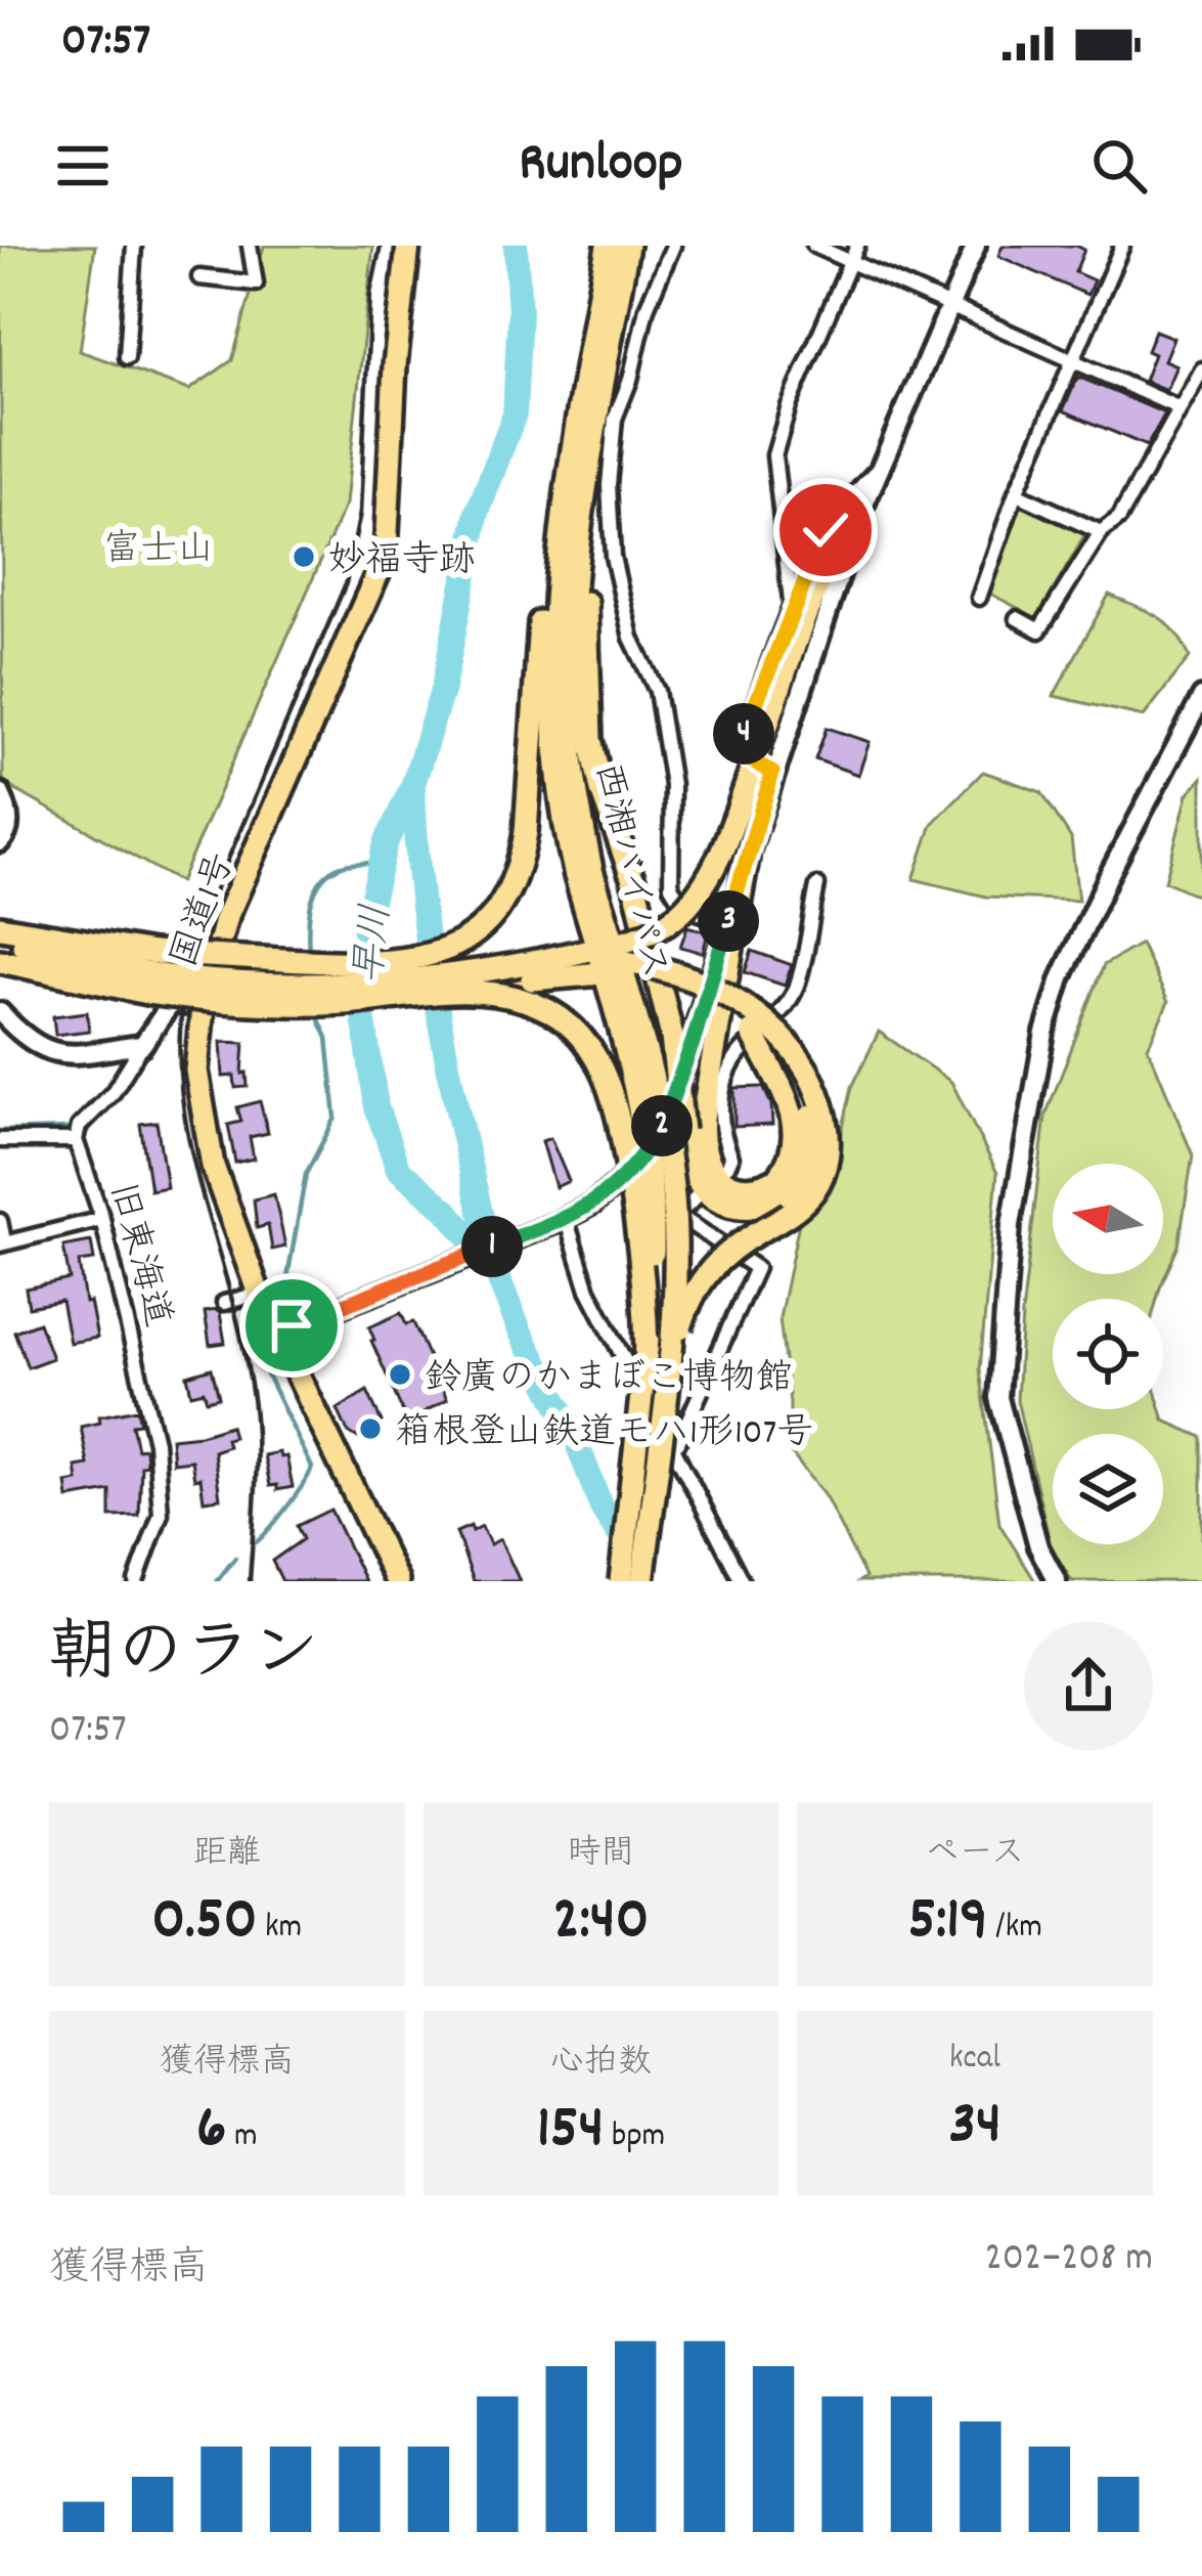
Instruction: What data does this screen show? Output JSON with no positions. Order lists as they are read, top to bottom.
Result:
{
  "streets": {
    "highway": ["西湘バイパス", "国道1号"],
    "street": ["旧東海道"]
  },
  "crossings": [
    ["国道1号", "旧東海道"]
  ],
  "water": ["早川"],
  "parks": ["富士山"],
  "places": ["妙福寺跡", "鈴廣のかまぼこ博物館", "箱根登山鉄道モハ1形107号"],
  "north": "left",
  "page": {
    "status": "07:57",
    "header": "Runloop",
    "pins": [
      "4",
      "3",
      "2",
      "1"
    ],
    "heading": ["朝のラン", "07:57"],
    "stats": [
      ["距離", "0.50 km"],
      ["時間", "2:40"],
      ["ペース", "5:19 /km"],
      ["獲得標高", "6 m"],
      ["心拍数", "154 bpm"],
      ["kcal", "34"]
    ],
    "chart": ["獲得標高", "202–208 m"]
  }
}
